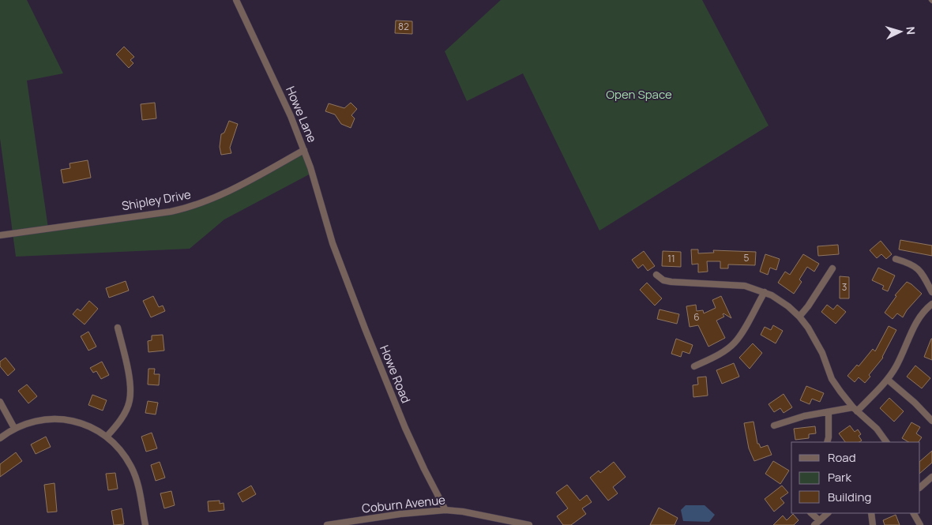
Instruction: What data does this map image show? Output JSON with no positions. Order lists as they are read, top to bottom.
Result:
{
  "streets": {
    "street": [
      "Howe Lane",
      "Shipley Drive",
      "Howe Road",
      "Coburn Avenue"
    ]
  },
  "crossings": [
    ["Howe Lane", "Shipley Drive"],
    ["Howe Lane", "Howe Road"],
    ["Howe Road", "Coburn Avenue"]
  ],
  "parks": ["Open Space"],
  "house_numbers": [
    "82",
    "5",
    "11",
    "3",
    "6"
  ],
  "legend": ["Road", "Park", "Building"],
  "north": "right"
}
